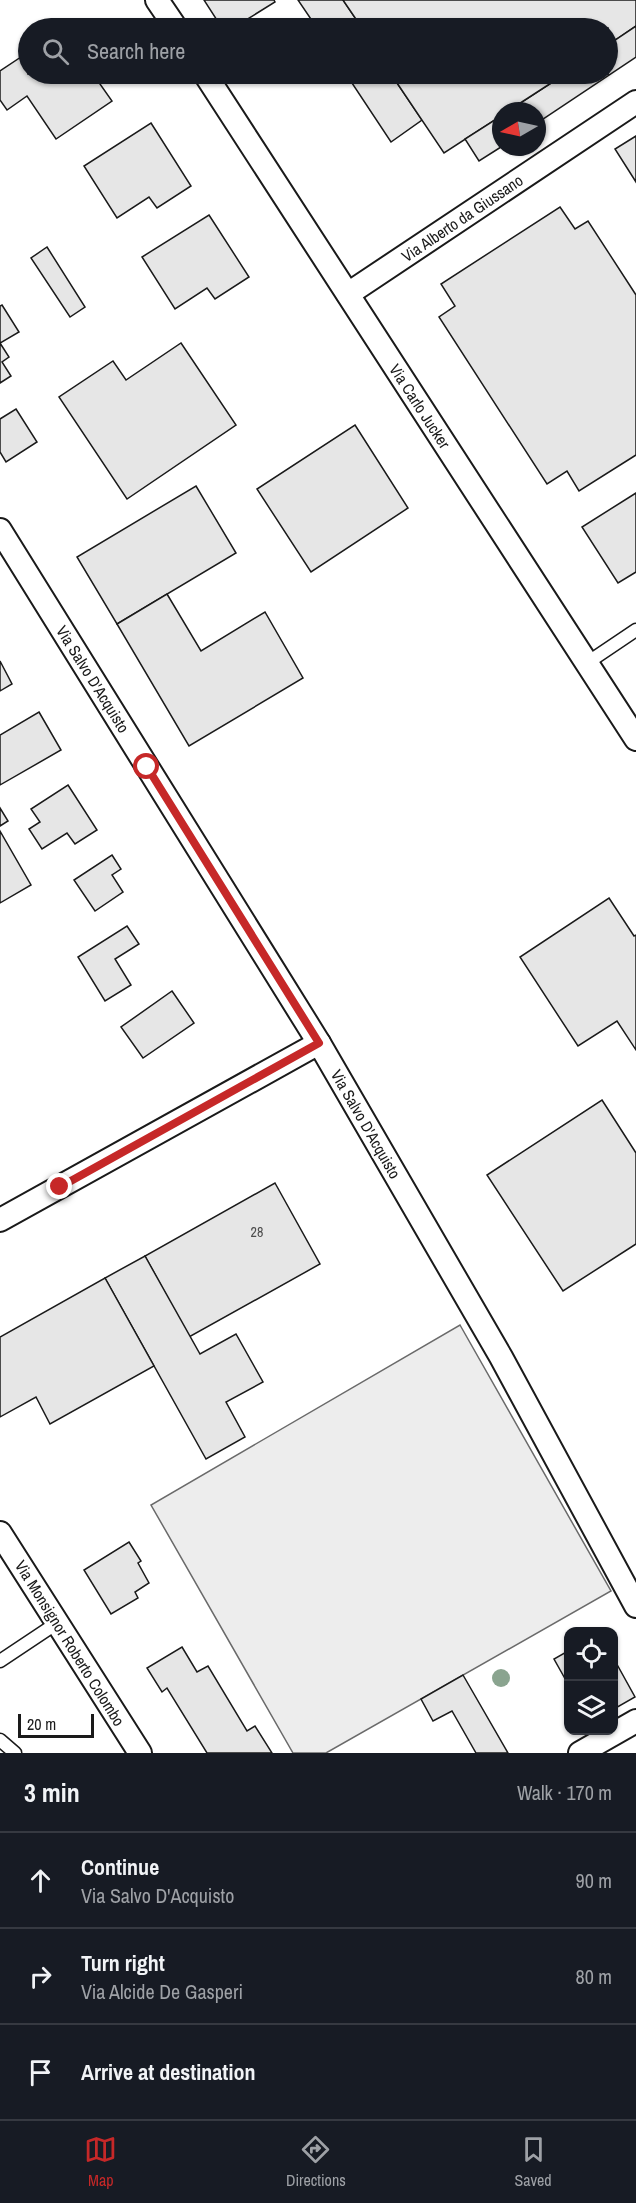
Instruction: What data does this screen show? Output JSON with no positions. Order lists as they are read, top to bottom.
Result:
{
  "streets": {
    "street": [
      "Via Alberto da Giussano",
      "Via Carlo Jucker",
      "Via Salvo D'Acquisto",
      "Via Monsignor Roberto Colombo"
    ]
  },
  "crossings": [
    ["Via Alberto da Giussano", "Via Carlo Jucker"]
  ],
  "house_numbers": ["28"],
  "scale_bar": "20 m",
  "north": "left",
  "page": {
    "search": "Search here",
    "scale": "20 m",
    "heading": ["3 min", "Walk · 170 m"],
    "list": [
      ["Continue", "Via Salvo D'Acquisto", "90 m"],
      ["Turn right", "Via Alcide De Gasperi", "80 m"],
      "Arrive at destination"
    ],
    "nav": ["Map", "Directions", "Saved"]
  }
}
